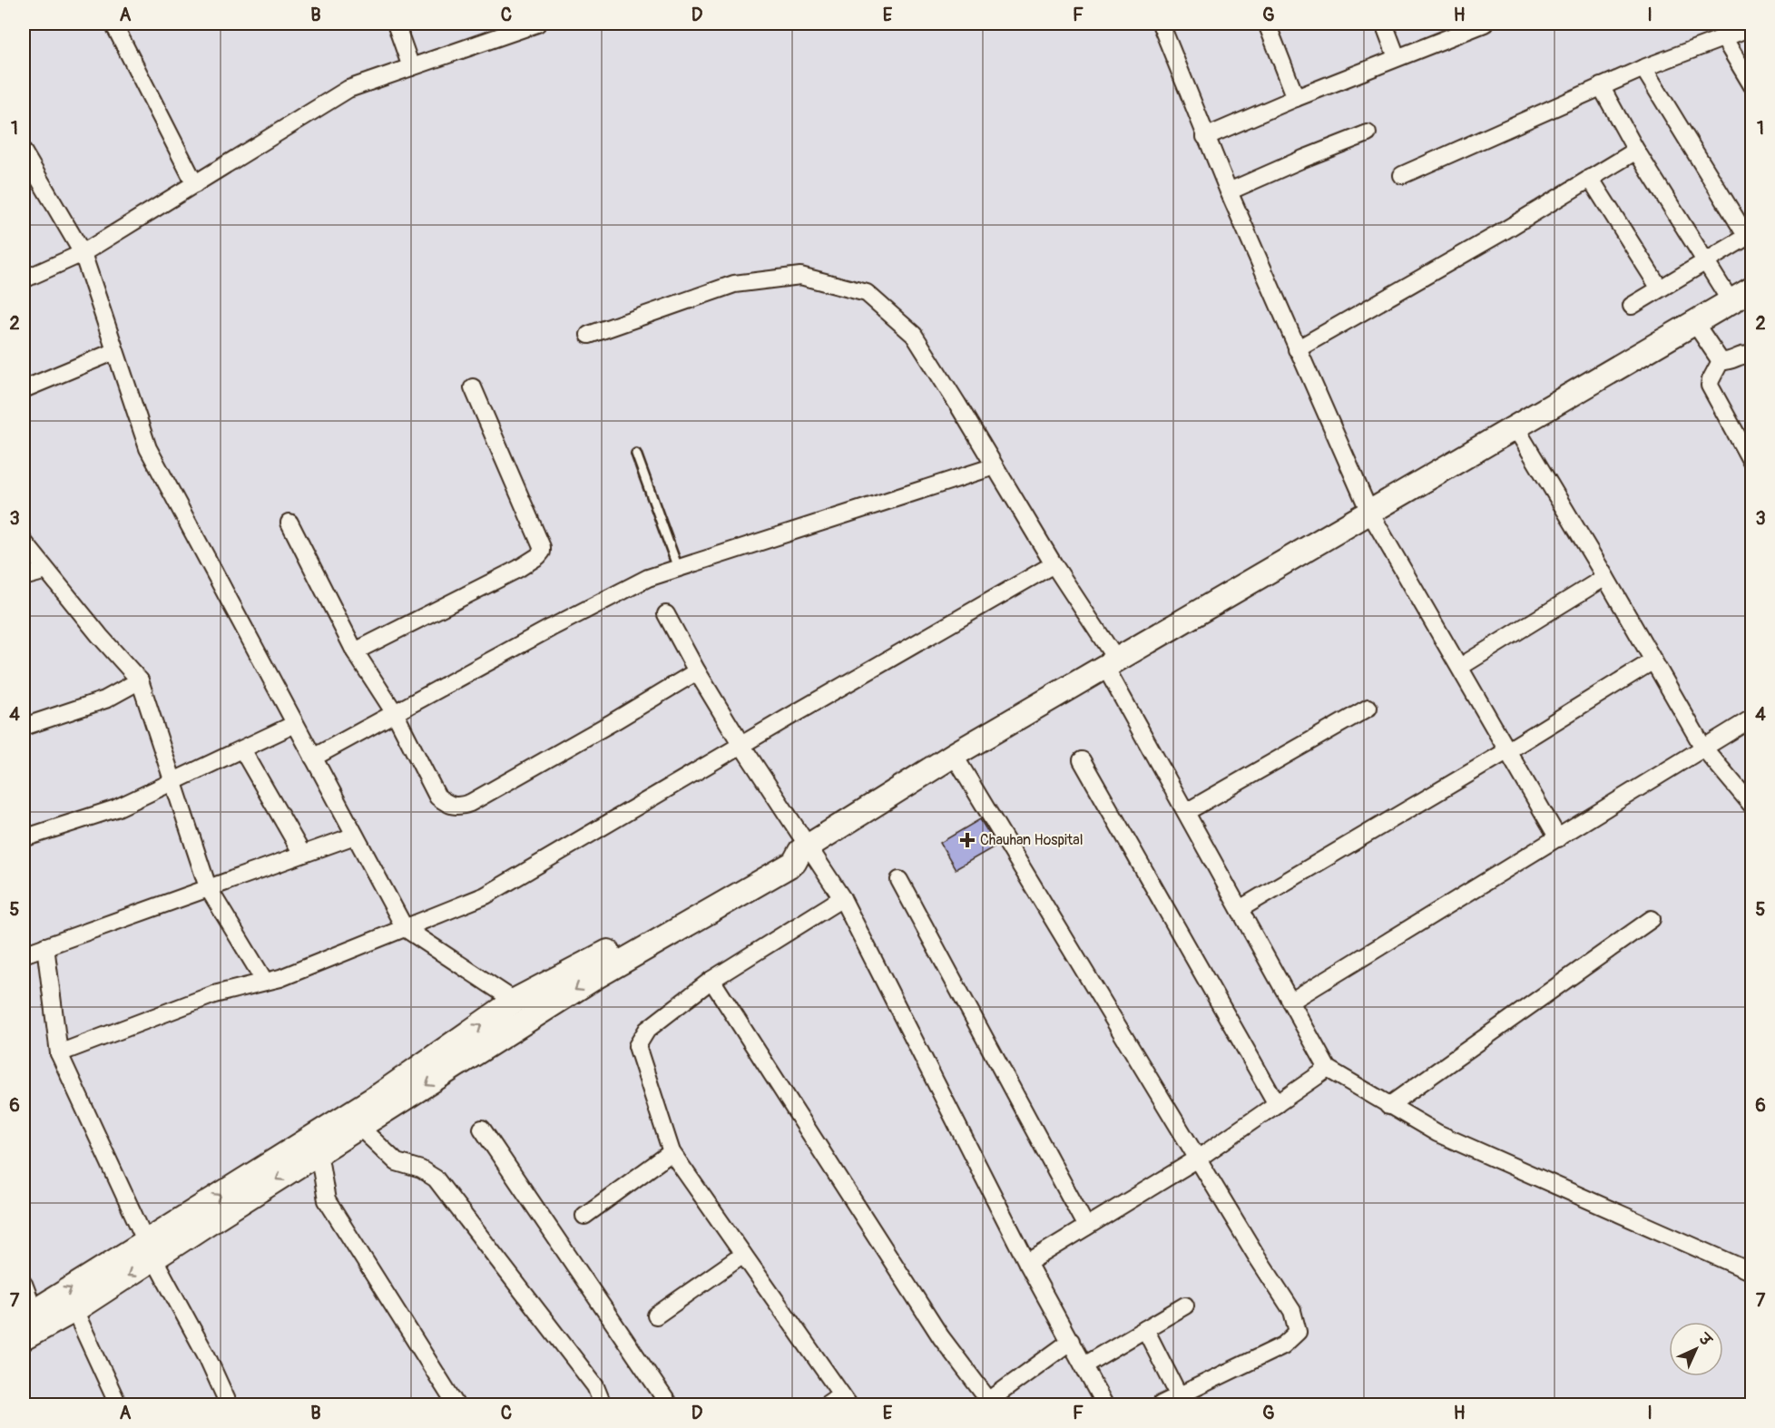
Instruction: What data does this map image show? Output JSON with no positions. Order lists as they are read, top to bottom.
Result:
{
  "places": {
    "health": ["Chauhan Hospital"]
  },
  "north": "top right",
  "grid": {
    "columns": [
      "A",
      "B",
      "C",
      "D",
      "E",
      "F",
      "G",
      "H",
      "I"
    ],
    "rows": [
      "1",
      "2",
      "3",
      "4",
      "5",
      "6",
      "7"
    ]
  }
}
